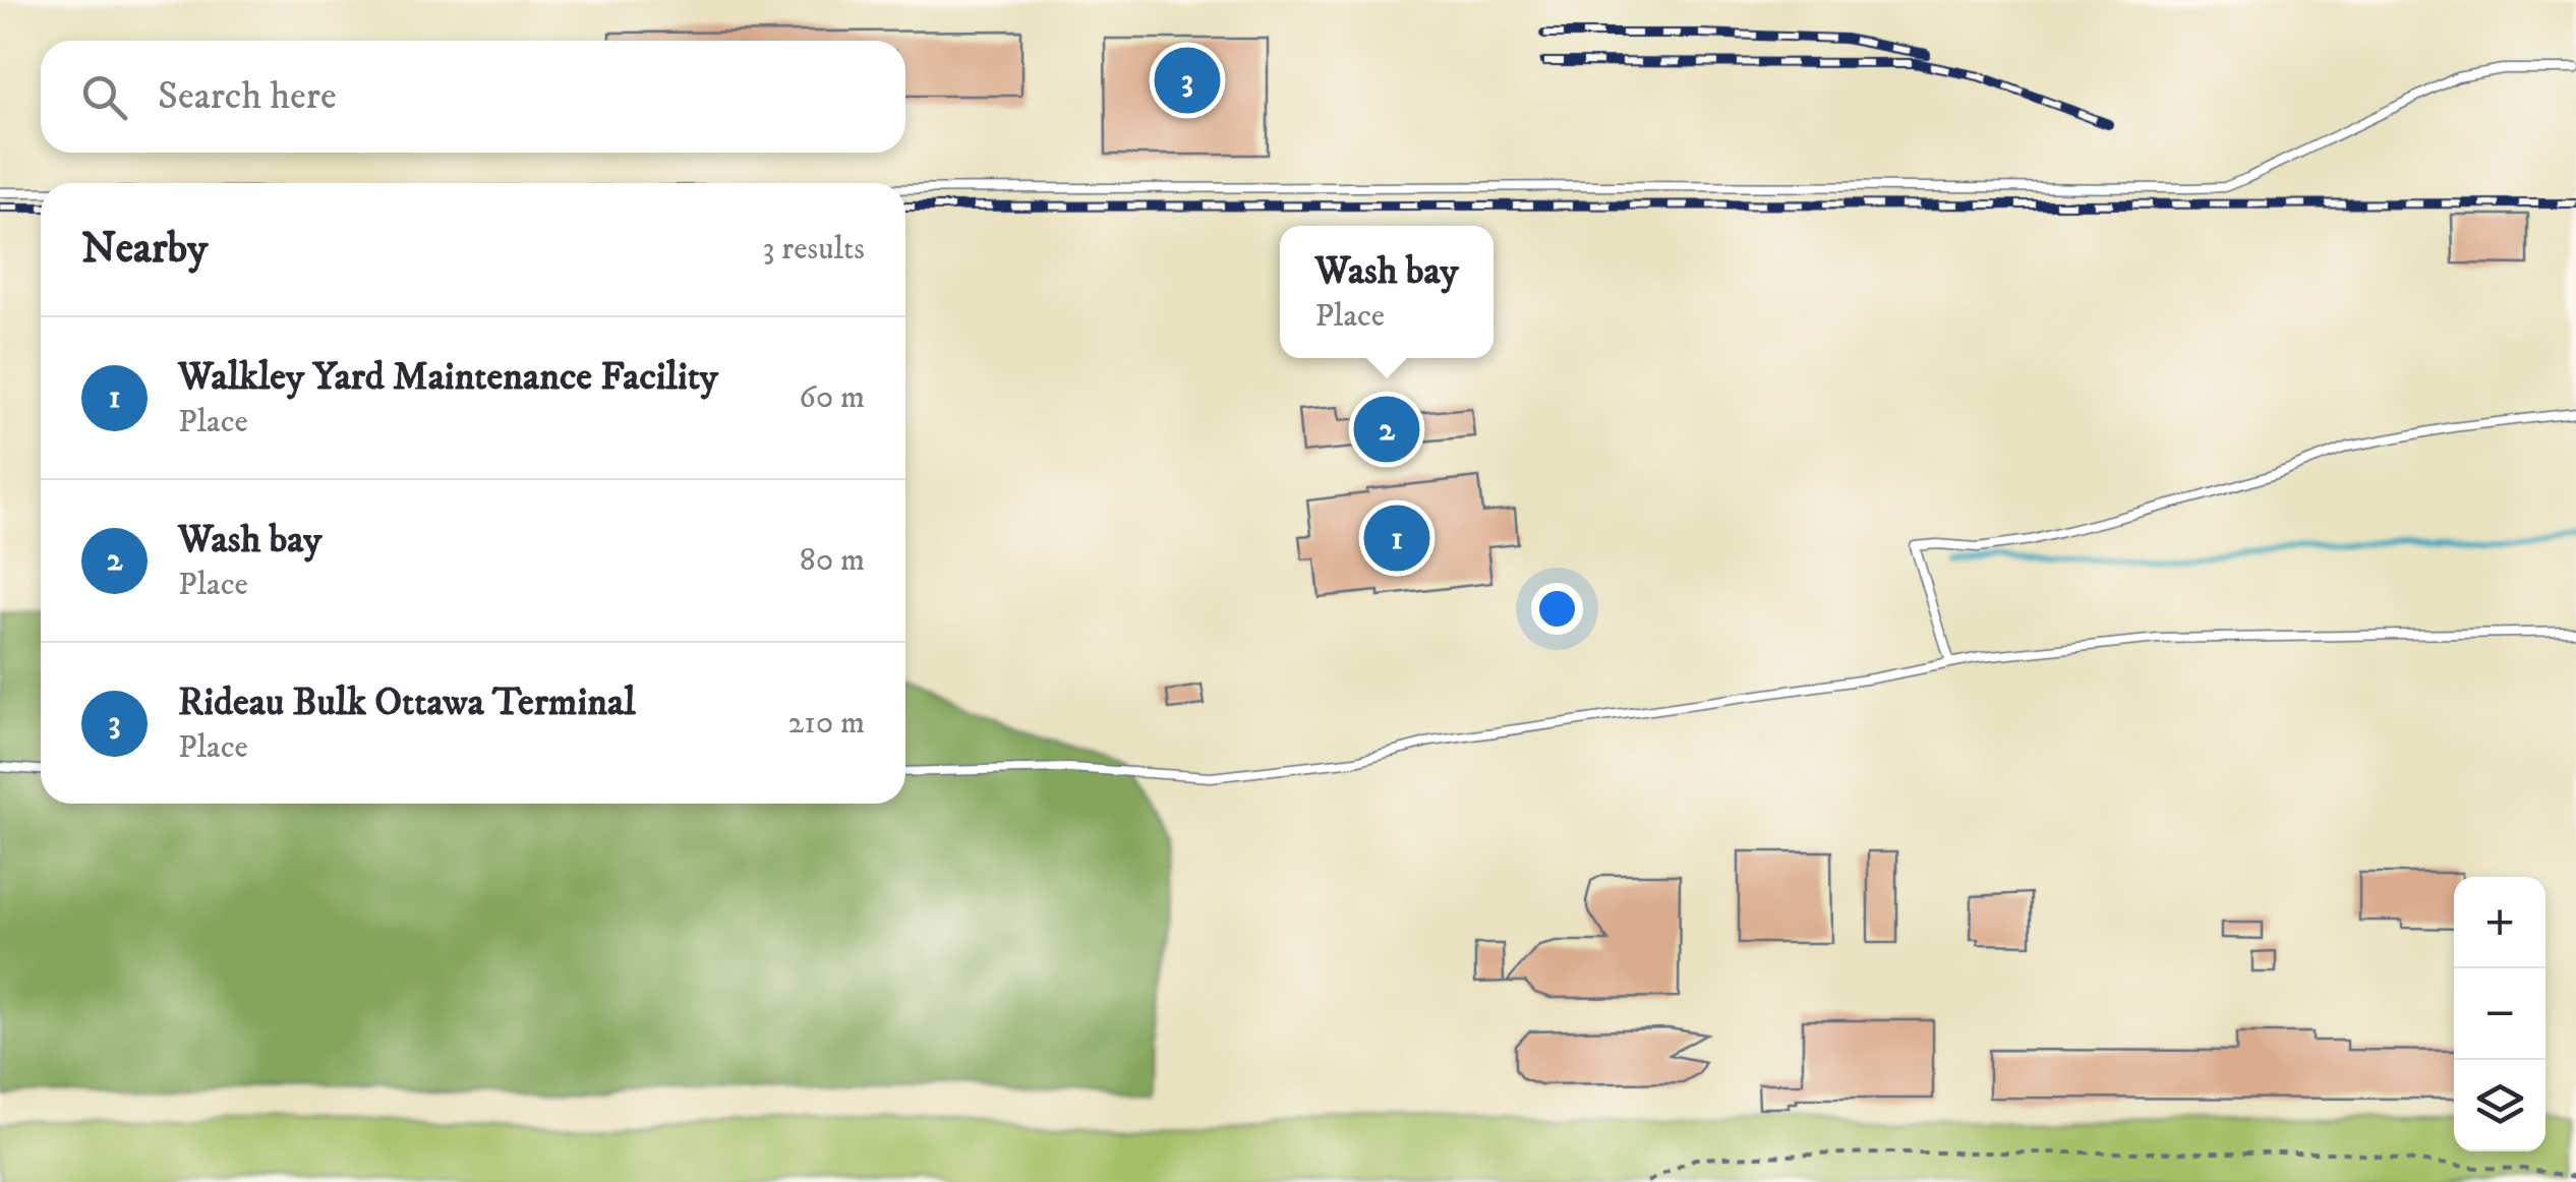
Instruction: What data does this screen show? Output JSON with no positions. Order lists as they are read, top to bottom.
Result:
{
  "page": {
    "search": "Search here",
    "pins": ["3", "2", "1"],
    "heading": ["Nearby", "3 results"],
    "popup": ["Wash bay", "Place"],
    "list": [
      {
        "mark": "1",
        "name": "Walkley Yard Maintenance Facility",
        "note": "Place",
        "value": "60 m"
      },
      {
        "mark": "2",
        "name": "Wash bay",
        "note": "Place",
        "value": "80 m"
      },
      {
        "mark": "3",
        "name": "Rideau Bulk Ottawa Terminal",
        "note": "Place",
        "value": "210 m"
      }
    ],
    "map_buttons": ["+", "−"]
  }
}
